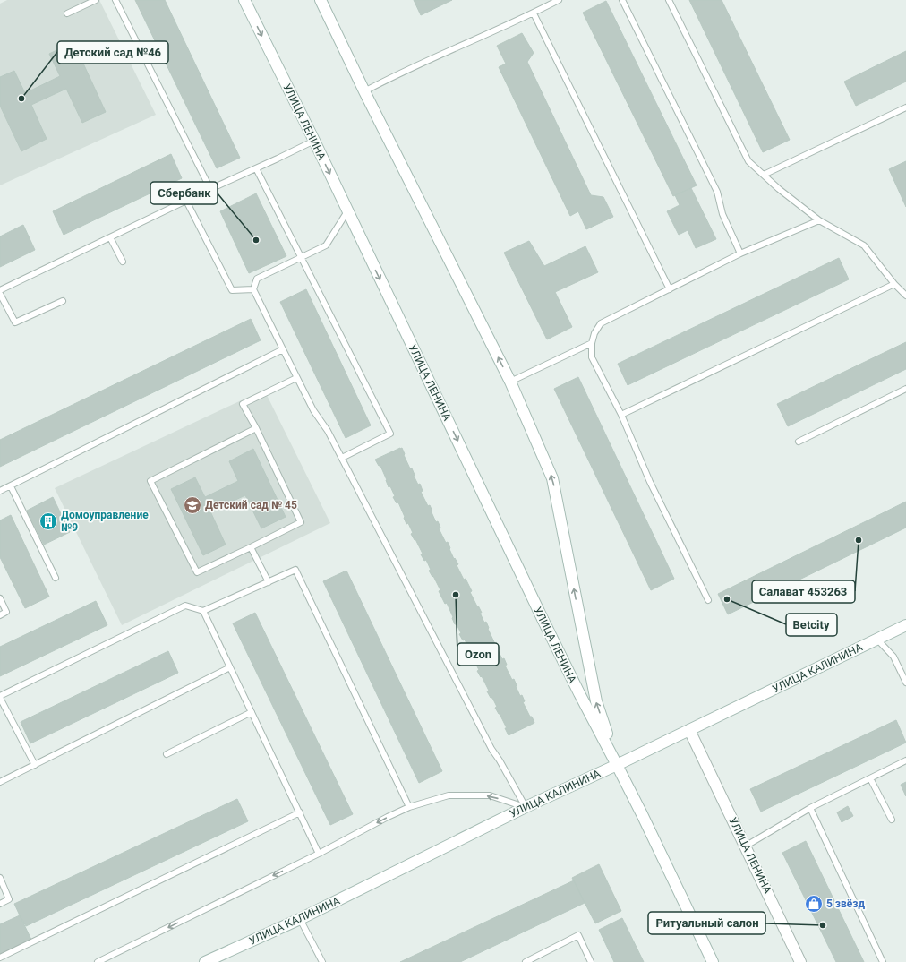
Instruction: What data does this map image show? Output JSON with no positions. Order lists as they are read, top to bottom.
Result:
{
  "streets": {
    "street": ["УЛИЦА ЛЕНИНА", "УЛИЦА КАЛИНИНА"]
  },
  "crossings": [
    ["УЛИЦА ЛЕНИНА", "УЛИЦА КАЛИНИНА"]
  ],
  "places": {
    "other": [
      "Детский сад №46",
      "Сбербанк",
      "Салават 453263",
      "Ozon",
      "Betcity",
      "Ритуальный салон"
    ],
    "school or university": ["Детский сад № 45"],
    "building": ["Домоуправление №9"],
    "shop": ["5 звёзд"]
  }
}
